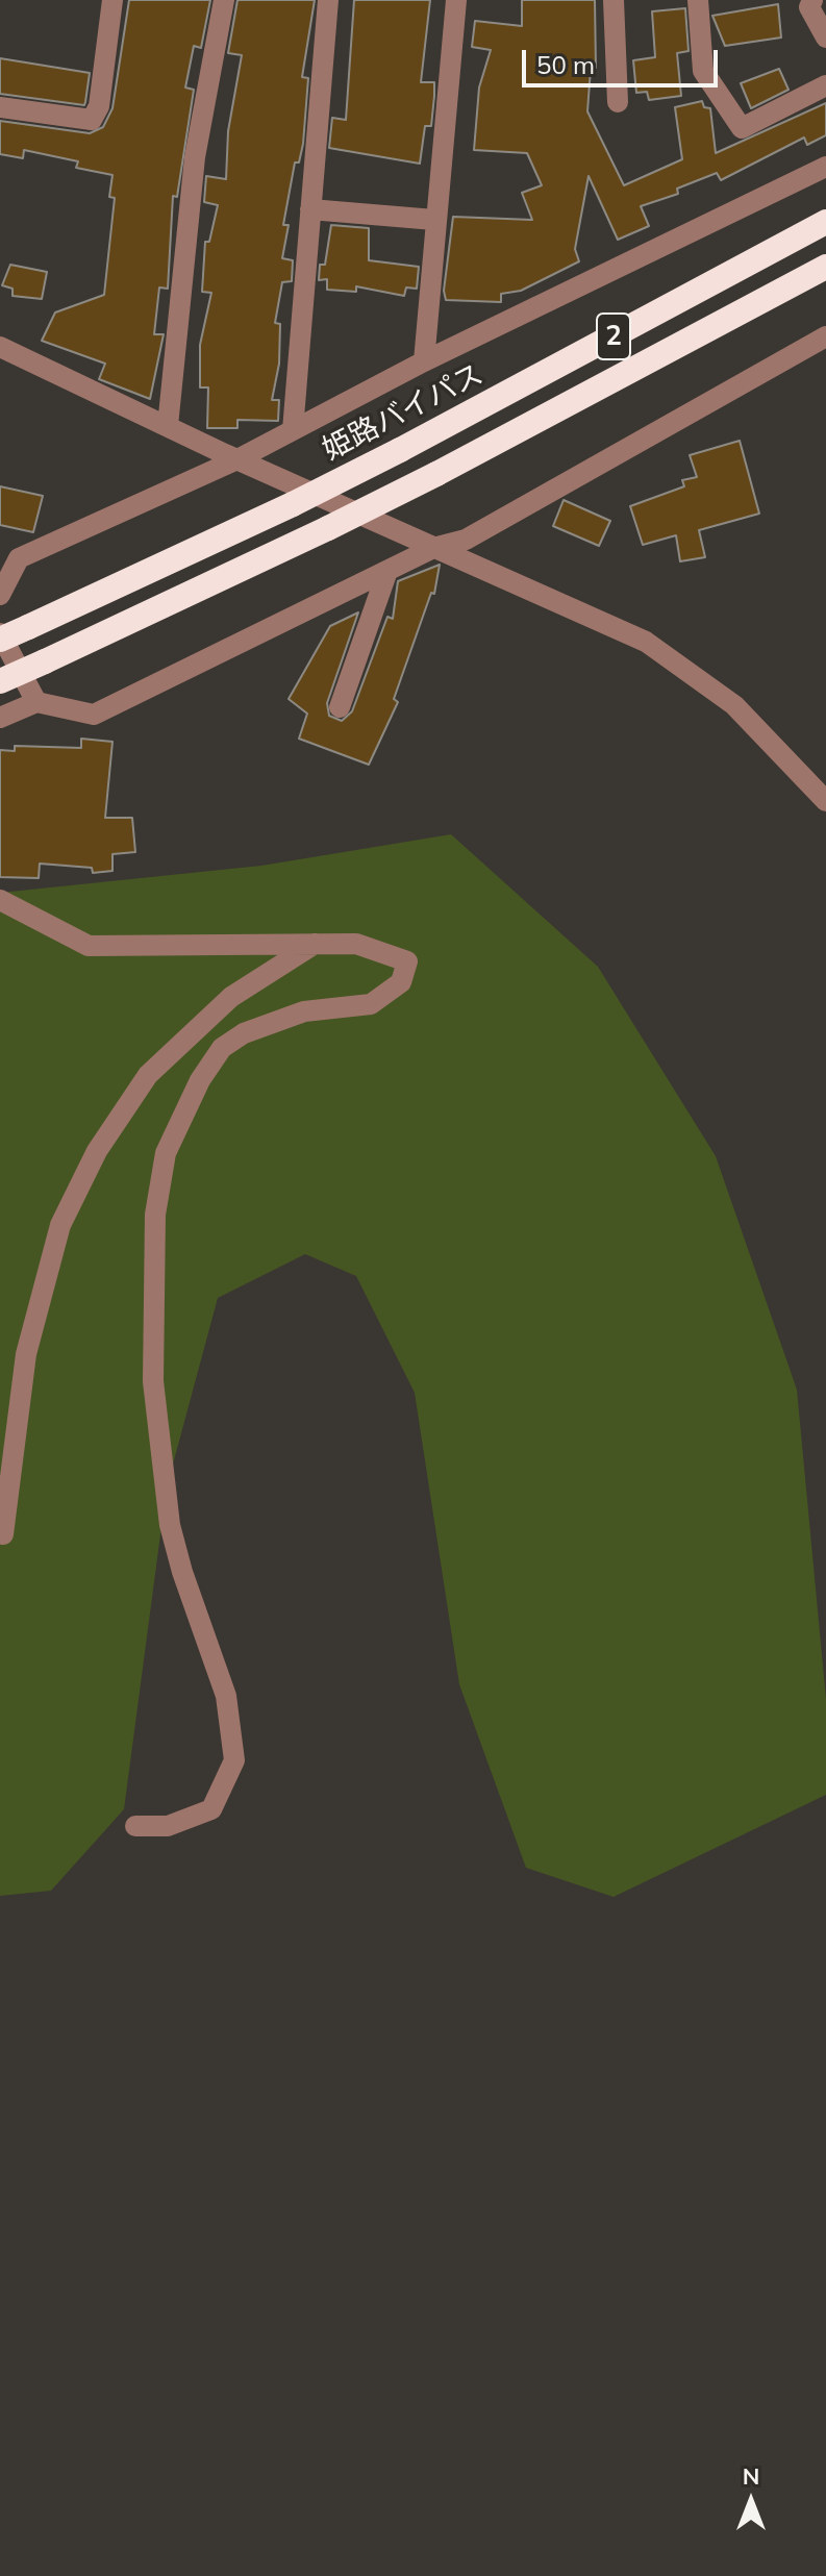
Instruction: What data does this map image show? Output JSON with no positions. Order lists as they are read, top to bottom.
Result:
{
  "streets": {
    "highway": ["2", "姫路バイパス"]
  },
  "scale_bar": "50 m",
  "north": "top"
}
